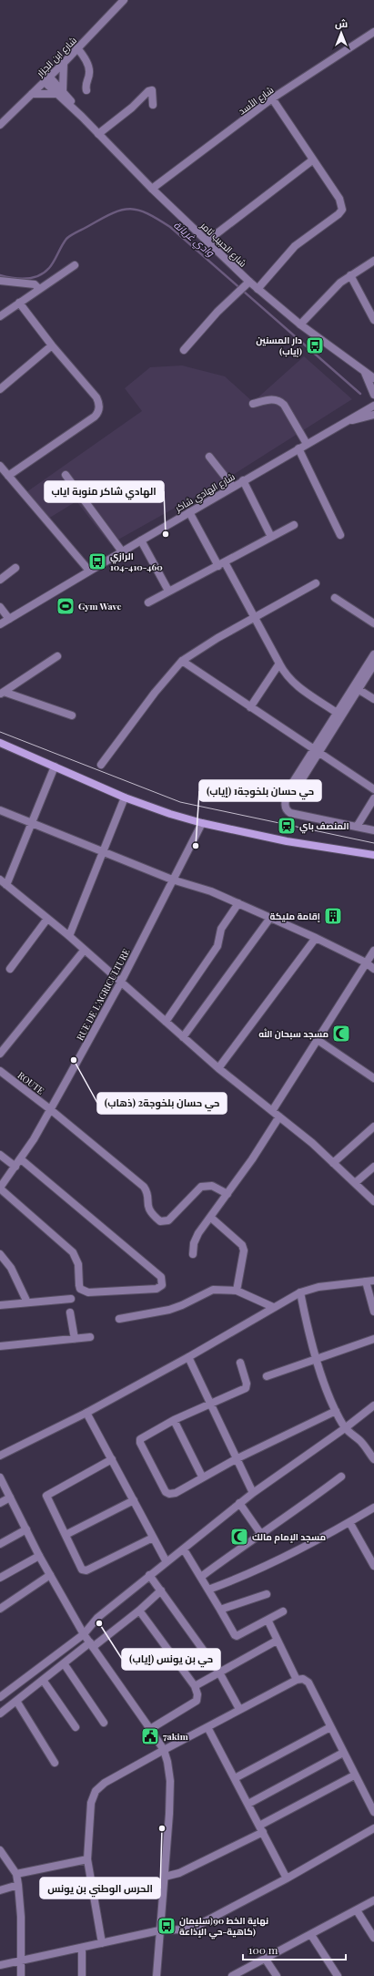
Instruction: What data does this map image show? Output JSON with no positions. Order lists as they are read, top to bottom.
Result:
{
  "streets": {
    "street": [
      "شارع ابن الجزار",
      "شارع الأسد",
      "شارع الحبيب ثامر",
      "شارع الهادي شاكر",
      "RUE DE L'AGRICULTURE",
      "ROUTE"
    ]
  },
  "crossings": [
    ["شارع ابن الجزار", "شارع الحبيب ثامر"],
    ["شارع الأسد", "شارع الحبيب ثامر"],
    ["RUE DE L'AGRICULTURE", "ROUTE"]
  ],
  "water": ["وادي غريانة"],
  "places": {
    "bus stop": ["دار المسنين (إياب)", "الرازي 104-410-460", "نهاية الخط 90(سليمان كاهية-حي الإذاعة)"],
    "other": [
      "الهادي شاكر منوبة اياب",
      "حي حسان بلخوجة1 (إياب)",
      "حي حسان بلخوجة2 (ذهاب)",
      "حي بن يونس (إياب)",
      "الحرس الوطني بن يونس"
    ],
    "sports": ["Gym Wave"],
    "station": ["المنصف باي"],
    "building": ["إقامة مليكة"],
    "mosque": ["مسجد سبحان الله", "مسجد الإمام مالك"],
    "public building": ["7akim"]
  },
  "scale_bar": "100 m",
  "north": "top"
}
